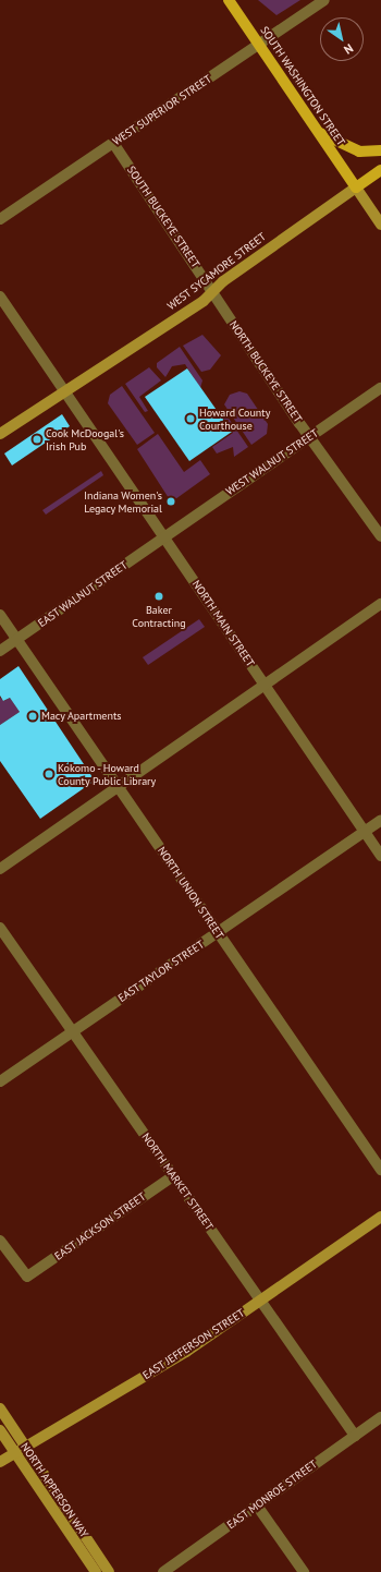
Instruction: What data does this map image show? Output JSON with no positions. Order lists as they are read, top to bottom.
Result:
{
  "streets": {
    "main road": [
      "SOUTH WASHINGTON STREET",
      "WEST SYCAMORE STREET",
      "EAST JEFFERSON STREET",
      "NORTH APPERSON WAY"
    ],
    "street": [
      "WEST SUPERIOR STREET",
      "SOUTH BUCKEYE STREET",
      "NORTH BUCKEYE STREET",
      "WEST WALNUT STREET",
      "EAST WALNUT STREET",
      "NORTH MAIN STREET",
      "NORTH UNION STREET",
      "EAST TAYLOR STREET",
      "NORTH MARKET STREET",
      "EAST JACKSON STREET",
      "EAST MONROE STREET"
    ]
  },
  "crossings": [
    ["SOUTH WASHINGTON STREET", "WEST SUPERIOR STREET"],
    ["SOUTH WASHINGTON STREET", "WEST SYCAMORE STREET"],
    ["WEST SUPERIOR STREET", "SOUTH BUCKEYE STREET"],
    ["SOUTH BUCKEYE STREET", "WEST SYCAMORE STREET"],
    ["SOUTH BUCKEYE STREET", "NORTH BUCKEYE STREET"],
    ["WEST SYCAMORE STREET", "NORTH BUCKEYE STREET"],
    ["WEST SYCAMORE STREET", "NORTH MAIN STREET"],
    ["NORTH BUCKEYE STREET", "WEST WALNUT STREET"],
    ["WEST WALNUT STREET", "EAST WALNUT STREET"],
    ["WEST WALNUT STREET", "NORTH MAIN STREET"],
    ["EAST WALNUT STREET", "NORTH MAIN STREET"],
    ["EAST WALNUT STREET", "NORTH UNION STREET"],
    ["NORTH MAIN STREET", "EAST TAYLOR STREET"],
    ["NORTH UNION STREET", "EAST TAYLOR STREET"],
    ["EAST TAYLOR STREET", "NORTH MARKET STREET"],
    ["NORTH MARKET STREET", "EAST JACKSON STREET"],
    ["NORTH MARKET STREET", "EAST JEFFERSON STREET"],
    ["NORTH MARKET STREET", "EAST MONROE STREET"],
    ["EAST JEFFERSON STREET", "NORTH APPERSON WAY"]
  ],
  "places": [
    "Howard County Courthouse",
    "Cook McDoogal's Irish Pub",
    "Indiana Women's Legacy Memorial",
    "Baker Contracting",
    "Macy Apartments",
    "Kokomo - Howard County Public Library"
  ],
  "north": "bottom right"
}
